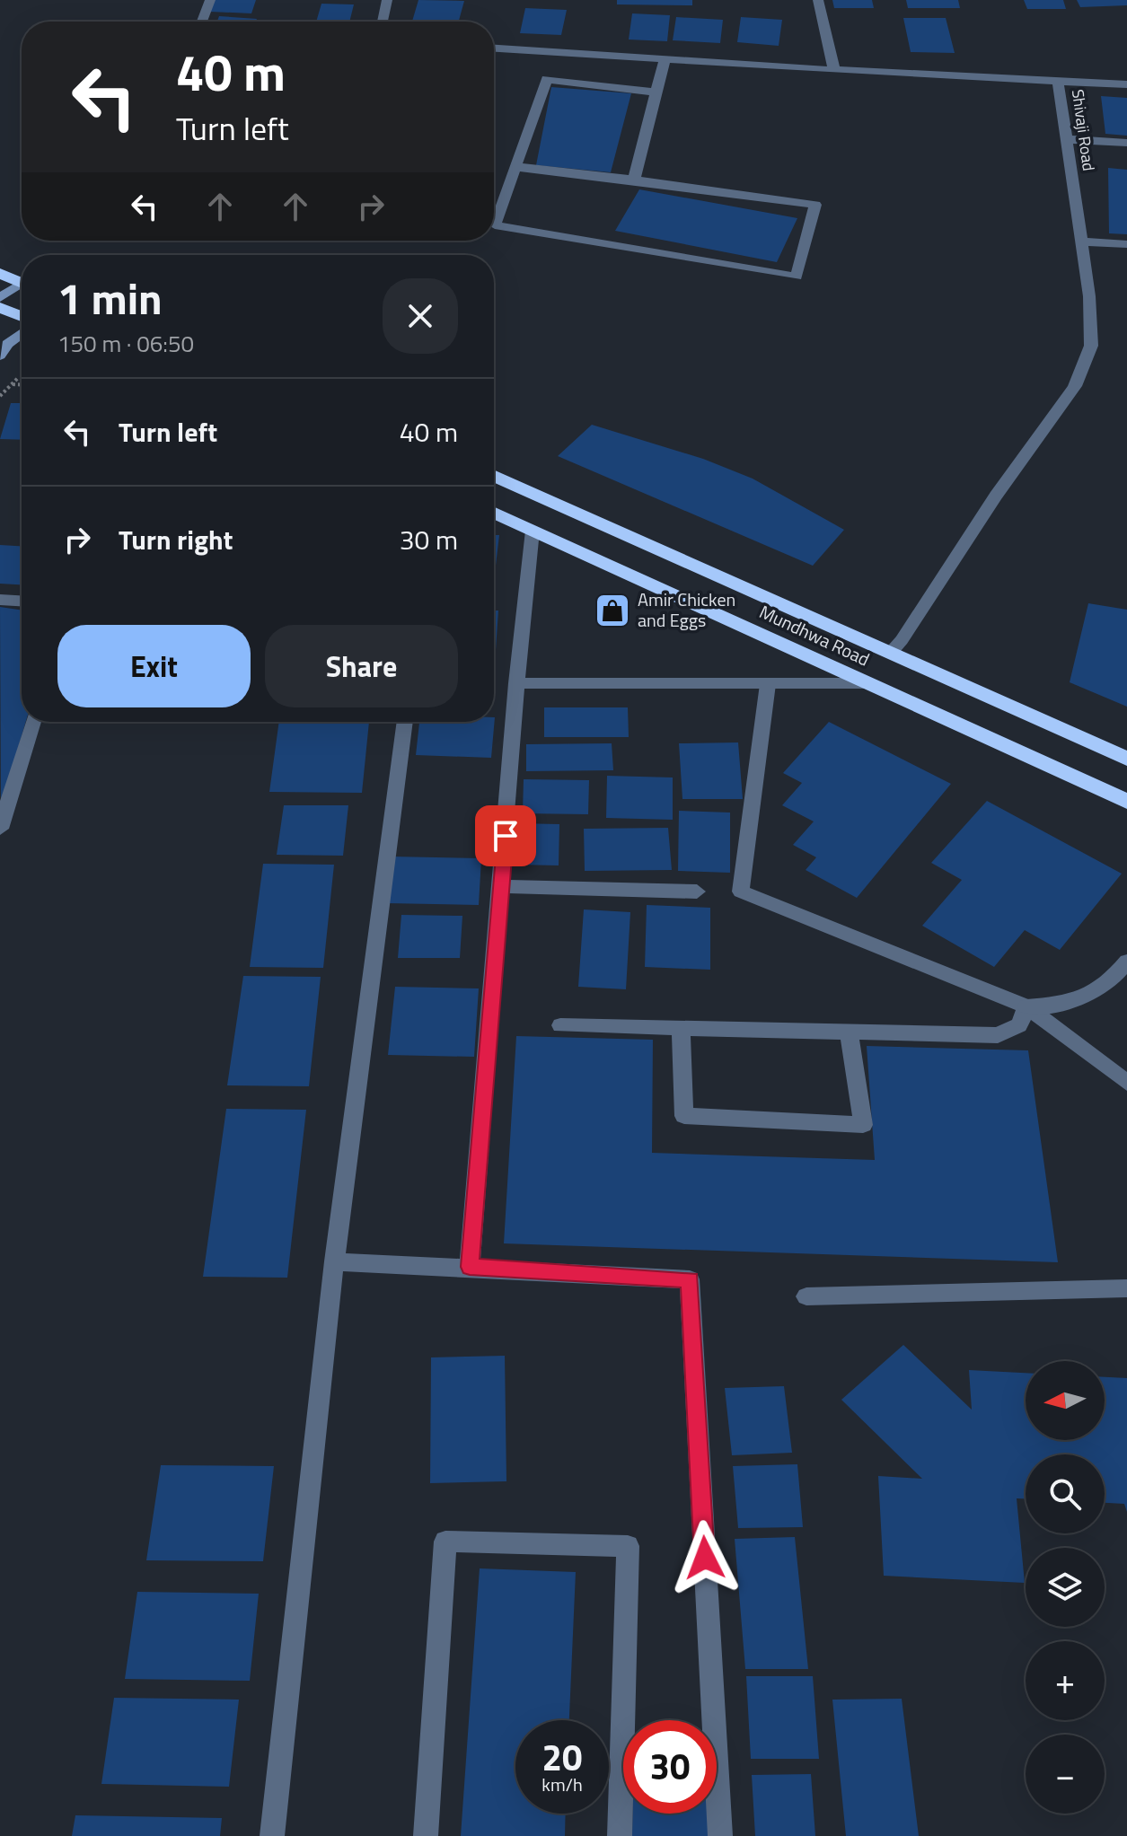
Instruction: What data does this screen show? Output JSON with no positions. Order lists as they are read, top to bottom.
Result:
{
  "streets": {
    "highway": ["Mundhwa Road"],
    "street": ["Shivaji Road"]
  },
  "crossings": [
    ["Shivaji Road", "Mundhwa Road"]
  ],
  "places": {
    "shop": ["Amir Chicken and Eggs"]
  },
  "north": "left",
  "page": {
    "turn": ["40 m", "Turn left"],
    "heading": ["1 min", "150 m · 06:50"],
    "list": [
      {
        "name": "Turn left",
        "value": "40 m"
      },
      {
        "name": "Turn right",
        "value": "30 m"
      }
    ],
    "buttons": ["Exit", "Share"],
    "map_buttons": ["+", "−"],
    "speed": "20 km/h",
    "limit": "30"
  }
}
